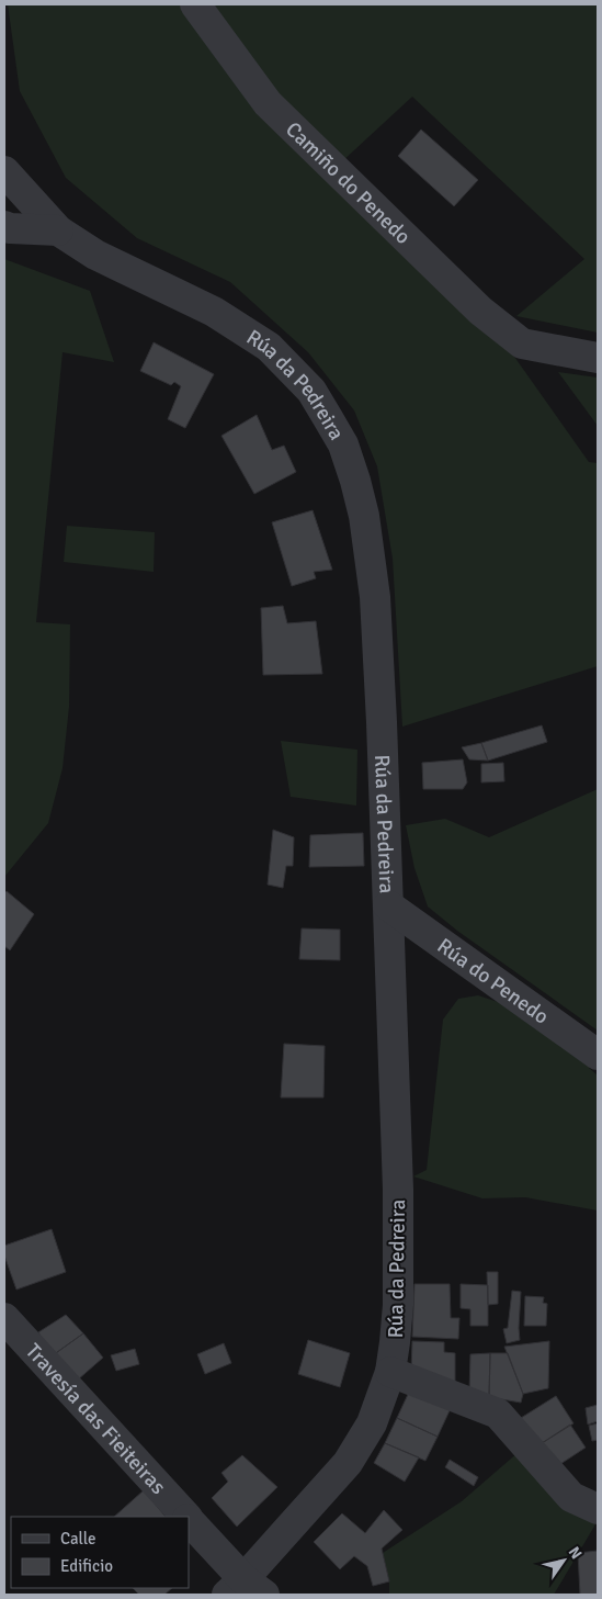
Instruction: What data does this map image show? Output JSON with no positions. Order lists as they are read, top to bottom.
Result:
{
  "streets": {
    "street": [
      "Camiño do Penedo",
      "Rúa da Pedreira",
      "Rúa do Penedo",
      "Travesía das Fieiteiras"
    ]
  },
  "crossings": [
    ["Rúa da Pedreira", "Rúa do Penedo"],
    ["Rúa da Pedreira", "Travesía das Fieiteiras"]
  ],
  "legend": ["Calle", "Edificio"],
  "north": "top right"
}
